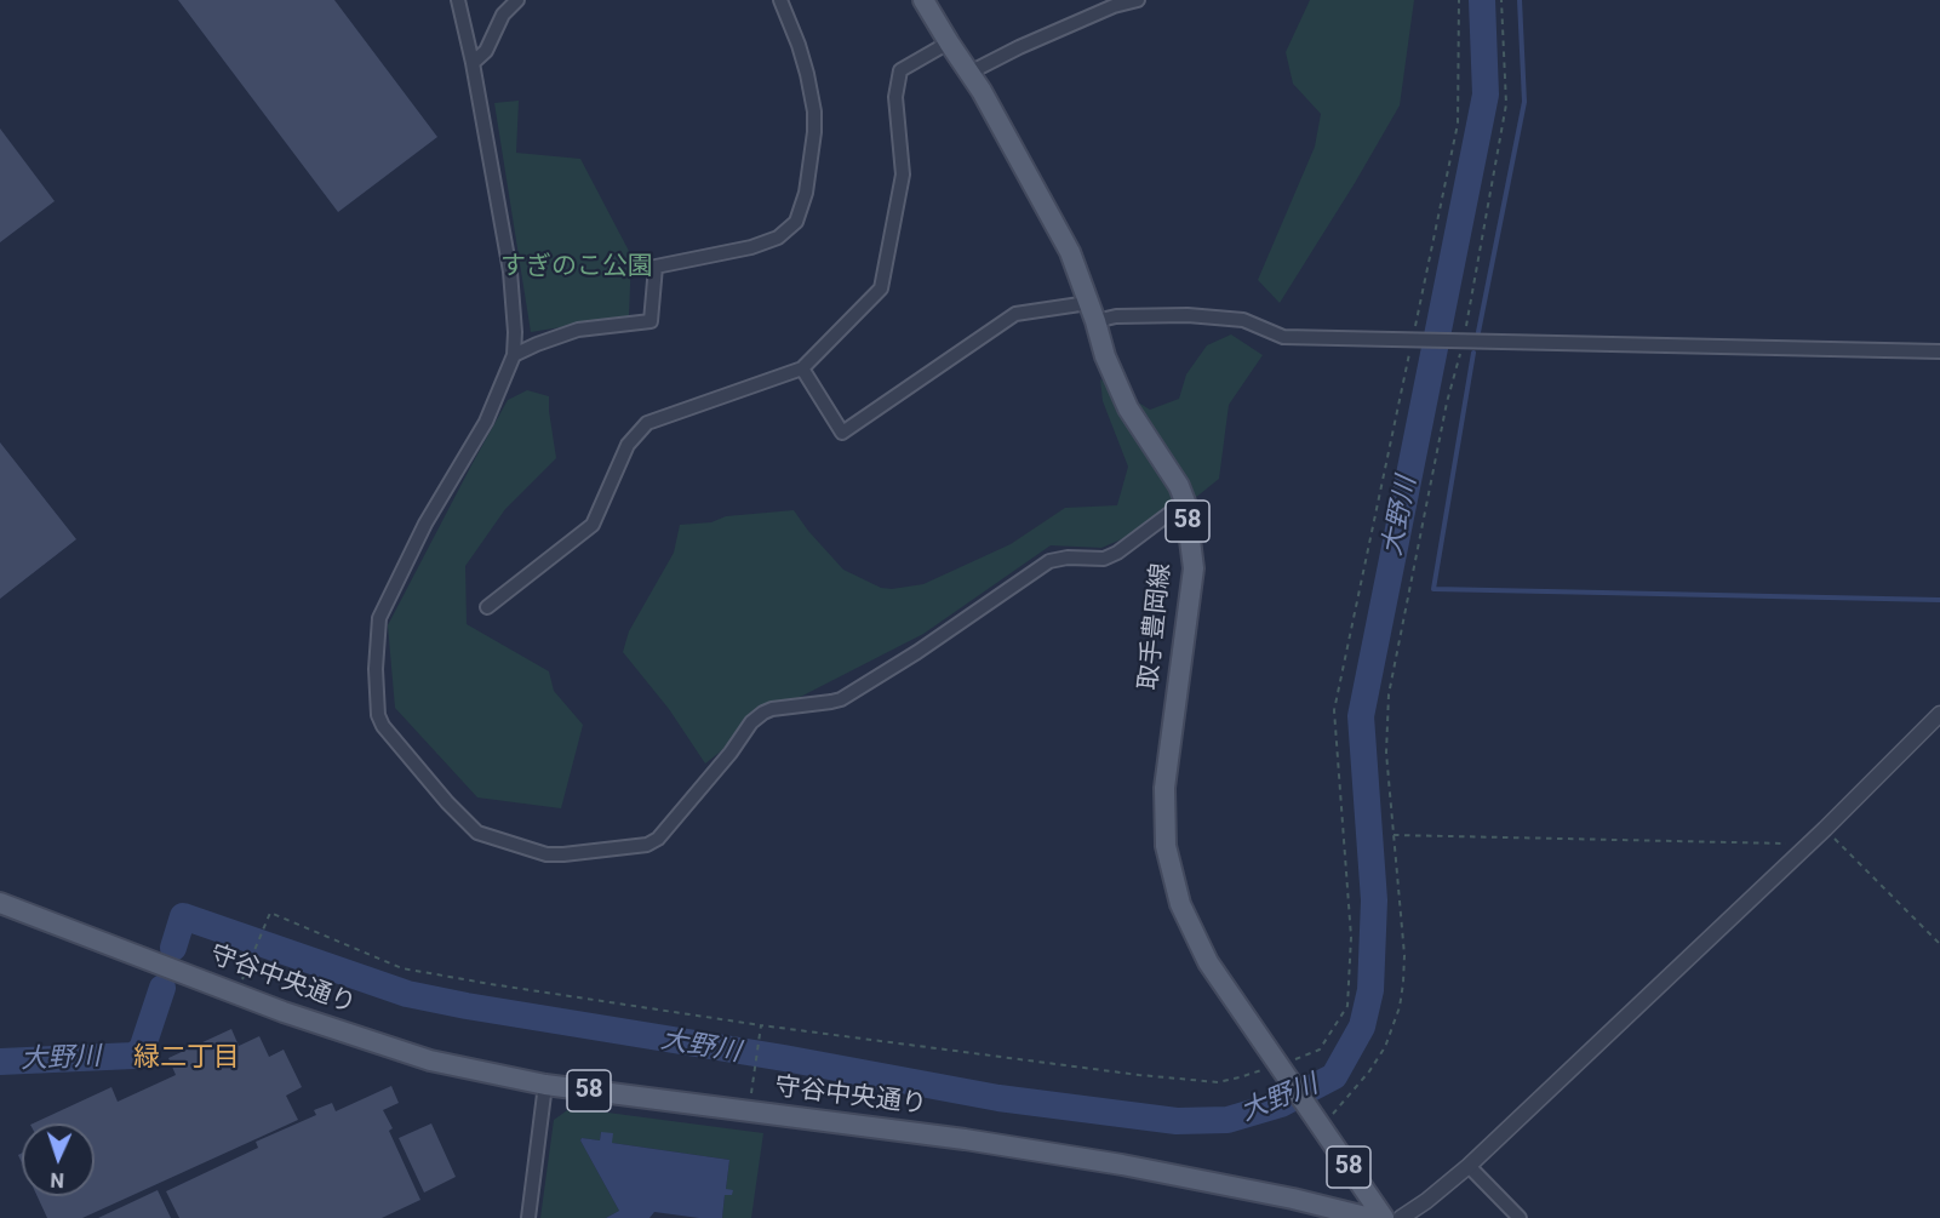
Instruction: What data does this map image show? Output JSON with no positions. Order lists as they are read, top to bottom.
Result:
{
  "streets": {
    "main road": ["58", "取手豊岡線", "守谷中央通り"]
  },
  "districts": ["緑二丁目"],
  "water": ["大野川"],
  "parks": ["すぎのこ公園"],
  "north": "bottom"
}
